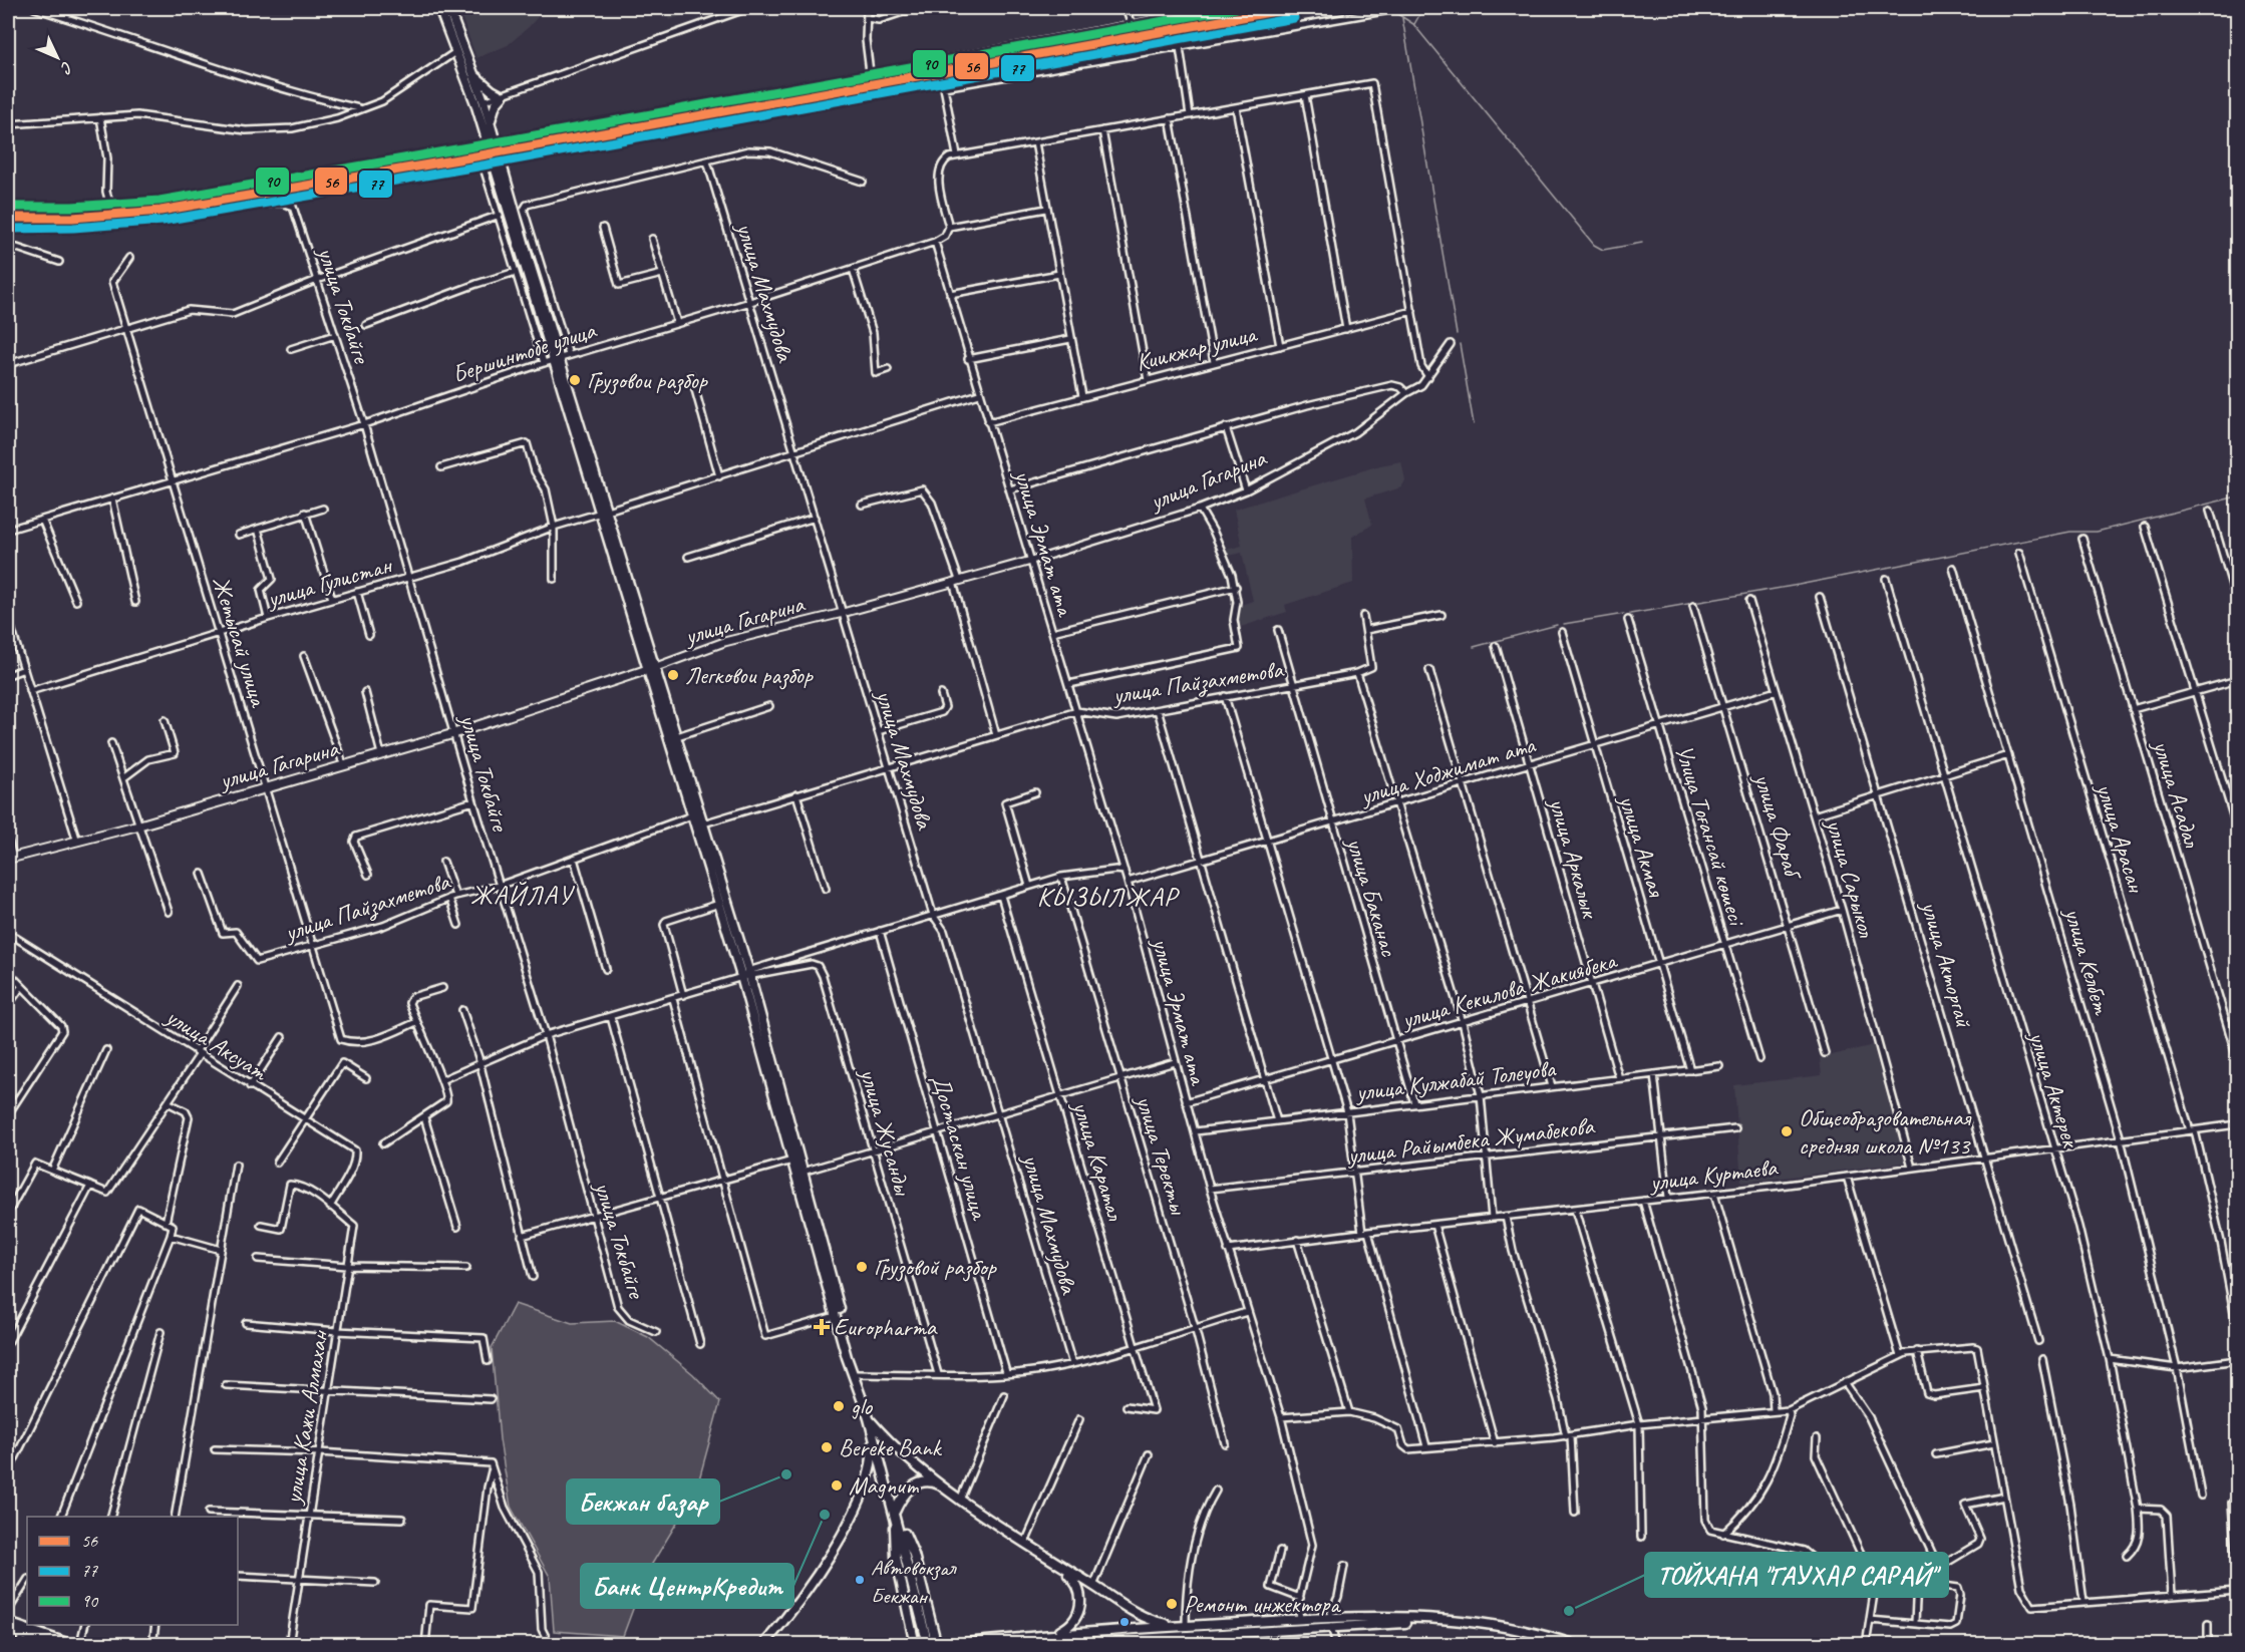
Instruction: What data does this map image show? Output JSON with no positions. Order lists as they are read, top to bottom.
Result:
{
  "streets": {
    "main road": ["улица Гагарина"],
    "street": [
      "улица Махмудова",
      "улица Токбайге",
      "Киикжар улица",
      "Бершинтобе улица",
      "улица Эрмат ата",
      "улица Гулистан",
      "Жетысай улица",
      "улица Пайзахметова",
      "улица Ходжимат ата",
      "улица Асадал",
      "улица Фараб",
      "Улица Тоғансай көшесі",
      "улица Арасан",
      "улица Акмая",
      "улица Аркалык",
      "улица Сарыкол",
      "улица Баканас",
      "улица Келбет",
      "улица Акторгай",
      "улица Кекилова Жакиябека",
      "улица Аксуат",
      "улица Кулжабай Толеуова",
      "улица Актерек",
      "улица Жусанды",
      "улица Райымбека Жумабекова",
      "Достаскан улица",
      "улица Теректы",
      "улица Каратал",
      "улица Куртаева",
      "улица Кажи Алмахан"
    ]
  },
  "crossings": [
    ["улица Махмудова", "Бершинтобе улица"],
    ["улица Махмудова", "улица Гагарина"],
    ["улица Махмудова", "улица Гулистан"],
    ["улица Махмудова", "улица Пайзахметова"],
    ["улица Токбайге", "Бершинтобе улица"],
    ["улица Токбайге", "улица Гагарина"],
    ["улица Токбайге", "улица Гулистан"],
    ["улица Токбайге", "улица Пайзахметова"],
    ["Киикжар улица", "улица Эрмат ата"],
    ["Бершинтобе улица", "улица Эрмат ата"],
    ["Бершинтобе улица", "Жетысай улица"],
    ["улица Гагарина", "улица Эрмат ата"],
    ["улица Гагарина", "Жетысай улица"],
    ["улица Эрмат ата", "улица Гулистан"],
    ["улица Эрмат ата", "улица Пайзахметова"],
    ["улица Эрмат ата", "улица Ходжимат ата"],
    ["улица Эрмат ата", "улица Кекилова Жакиябека"],
    ["улица Эрмат ата", "улица Кулжабай Толеуова"],
    ["улица Эрмат ата", "улица Райымбека Жумабекова"],
    ["улица Эрмат ата", "улица Куртаева"],
    ["улица Гулистан", "Жетысай улица"],
    ["Жетысай улица", "улица Пайзахметова"],
    ["улица Пайзахметова", "улица Баканас"],
    ["улица Ходжимат ата", "улица Фараб"],
    ["улица Ходжимат ата", "Улица Тоғансай көшесі"],
    ["улица Ходжимат ата", "улица Акмая"],
    ["улица Ходжимат ата", "улица Аркалык"],
    ["улица Ходжимат ата", "улица Сарыкол"],
    ["улица Ходжимат ата", "улица Баканас"],
    ["улица Фараб", "улица Кекилова Жакиябека"],
    ["Улица Тоғансай көшесі", "улица Кекилова Жакиябека"],
    ["улица Арасан", "улица Куртаева"],
    ["улица Акмая", "улица Кекилова Жакиябека"],
    ["улица Акмая", "улица Кулжабай Толеуова"],
    ["улица Аркалык", "улица Кекилова Жакиябека"],
    ["улица Аркалык", "улица Кулжабай Толеуова"],
    ["улица Сарыкол", "улица Кекилова Жакиябека"],
    ["улица Сарыкол", "улица Куртаева"],
    ["улица Баканас", "улица Кекилова Жакиябека"],
    ["улица Баканас", "улица Кулжабай Толеуова"],
    ["улица Келбет", "улица Куртаева"],
    ["улица Акторгай", "улица Куртаева"],
    ["улица Аксуат", "улица Кажи Алмахан"],
    ["улица Актерек", "улица Куртаева"]
  ],
  "districts": ["ЖАЙЛАУ", "КЫЗЫЛЖАР"],
  "places": {
    "other": [
      "Грузовои разбор",
      "Легковои разбор",
      "Общеобразовательная средняя школа №133",
      "Грузовой разбор",
      "glo",
      "Bereke Bank",
      "Бекжан базар",
      "Magnum",
      "Банк ЦентрКредит",
      "Автовокзал Бекжан",
      "Ремонт инжектора",
      "ТОЙХАНА \"ГАУХАР САРАЙ\""
    ],
    "health": ["Europharma"]
  },
  "lines": ["transit line 56", "transit line 90", "transit line 77"],
  "legend": ["56", "77", "90"],
  "north": "bottom right"
}
